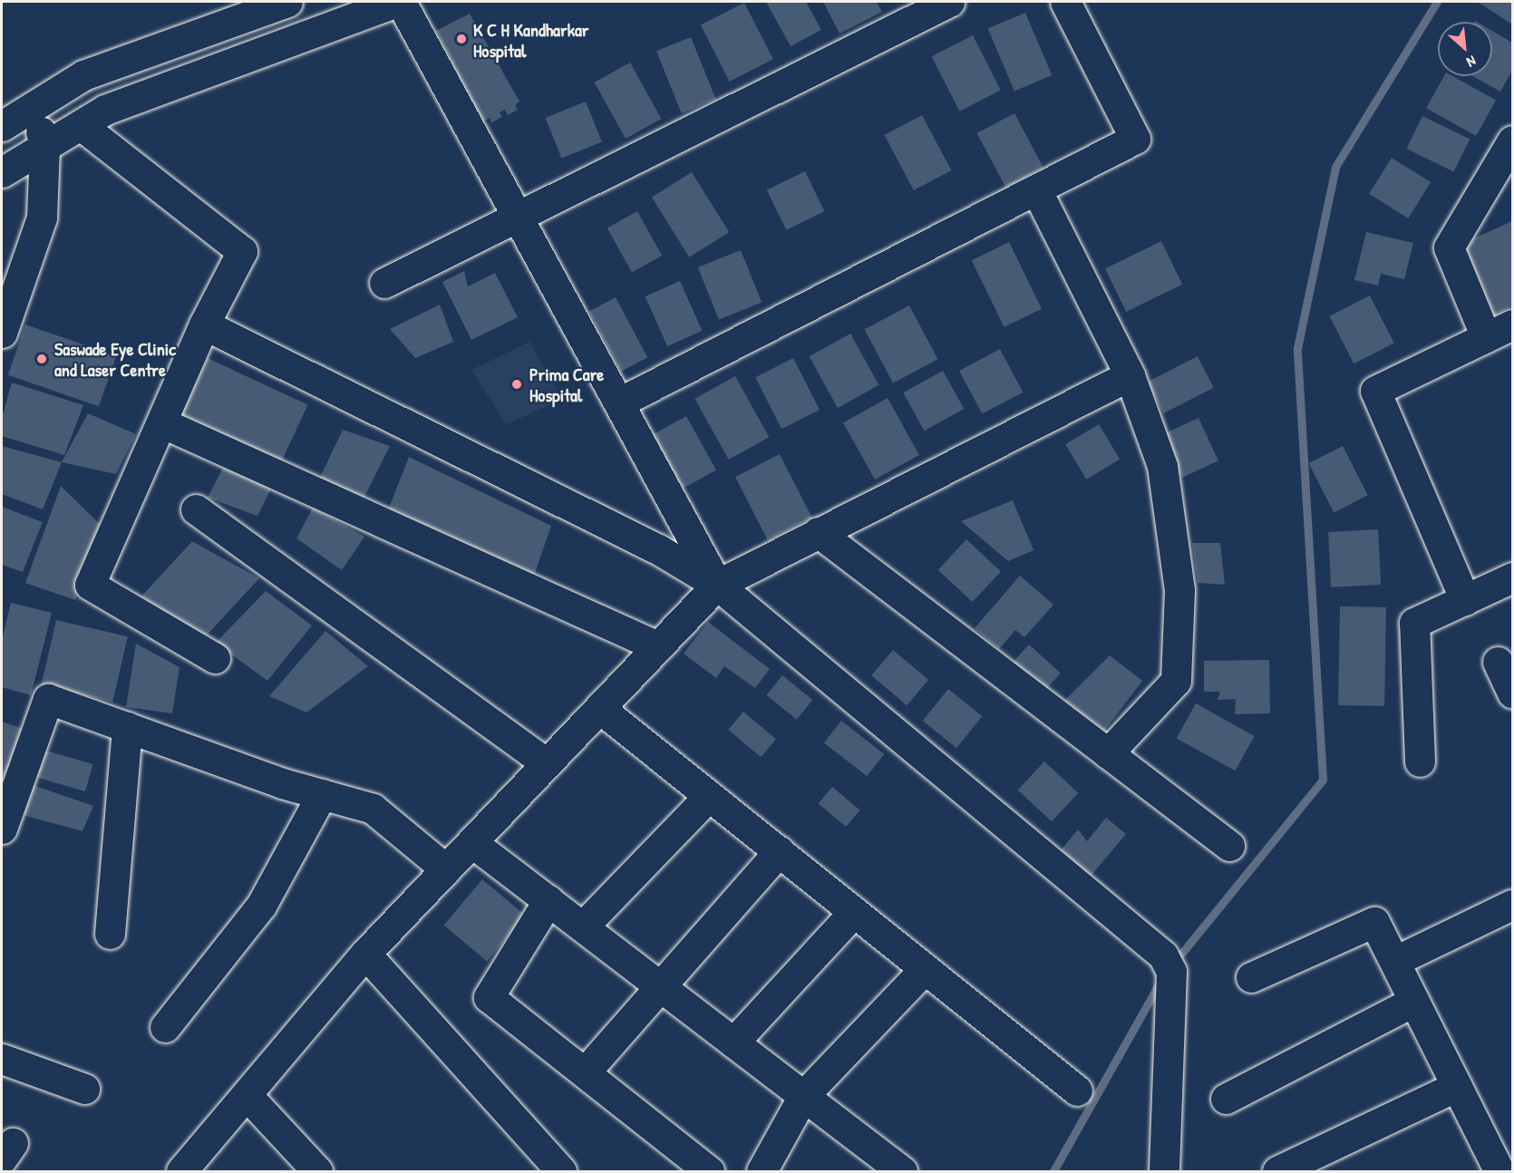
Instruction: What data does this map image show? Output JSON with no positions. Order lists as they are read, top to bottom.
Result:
{
  "places": ["K C H Kandharkar Hospital", "Saswade Eye Clinic and Laser Centre", "Prima Care Hospital"],
  "north": "bottom right"
}
